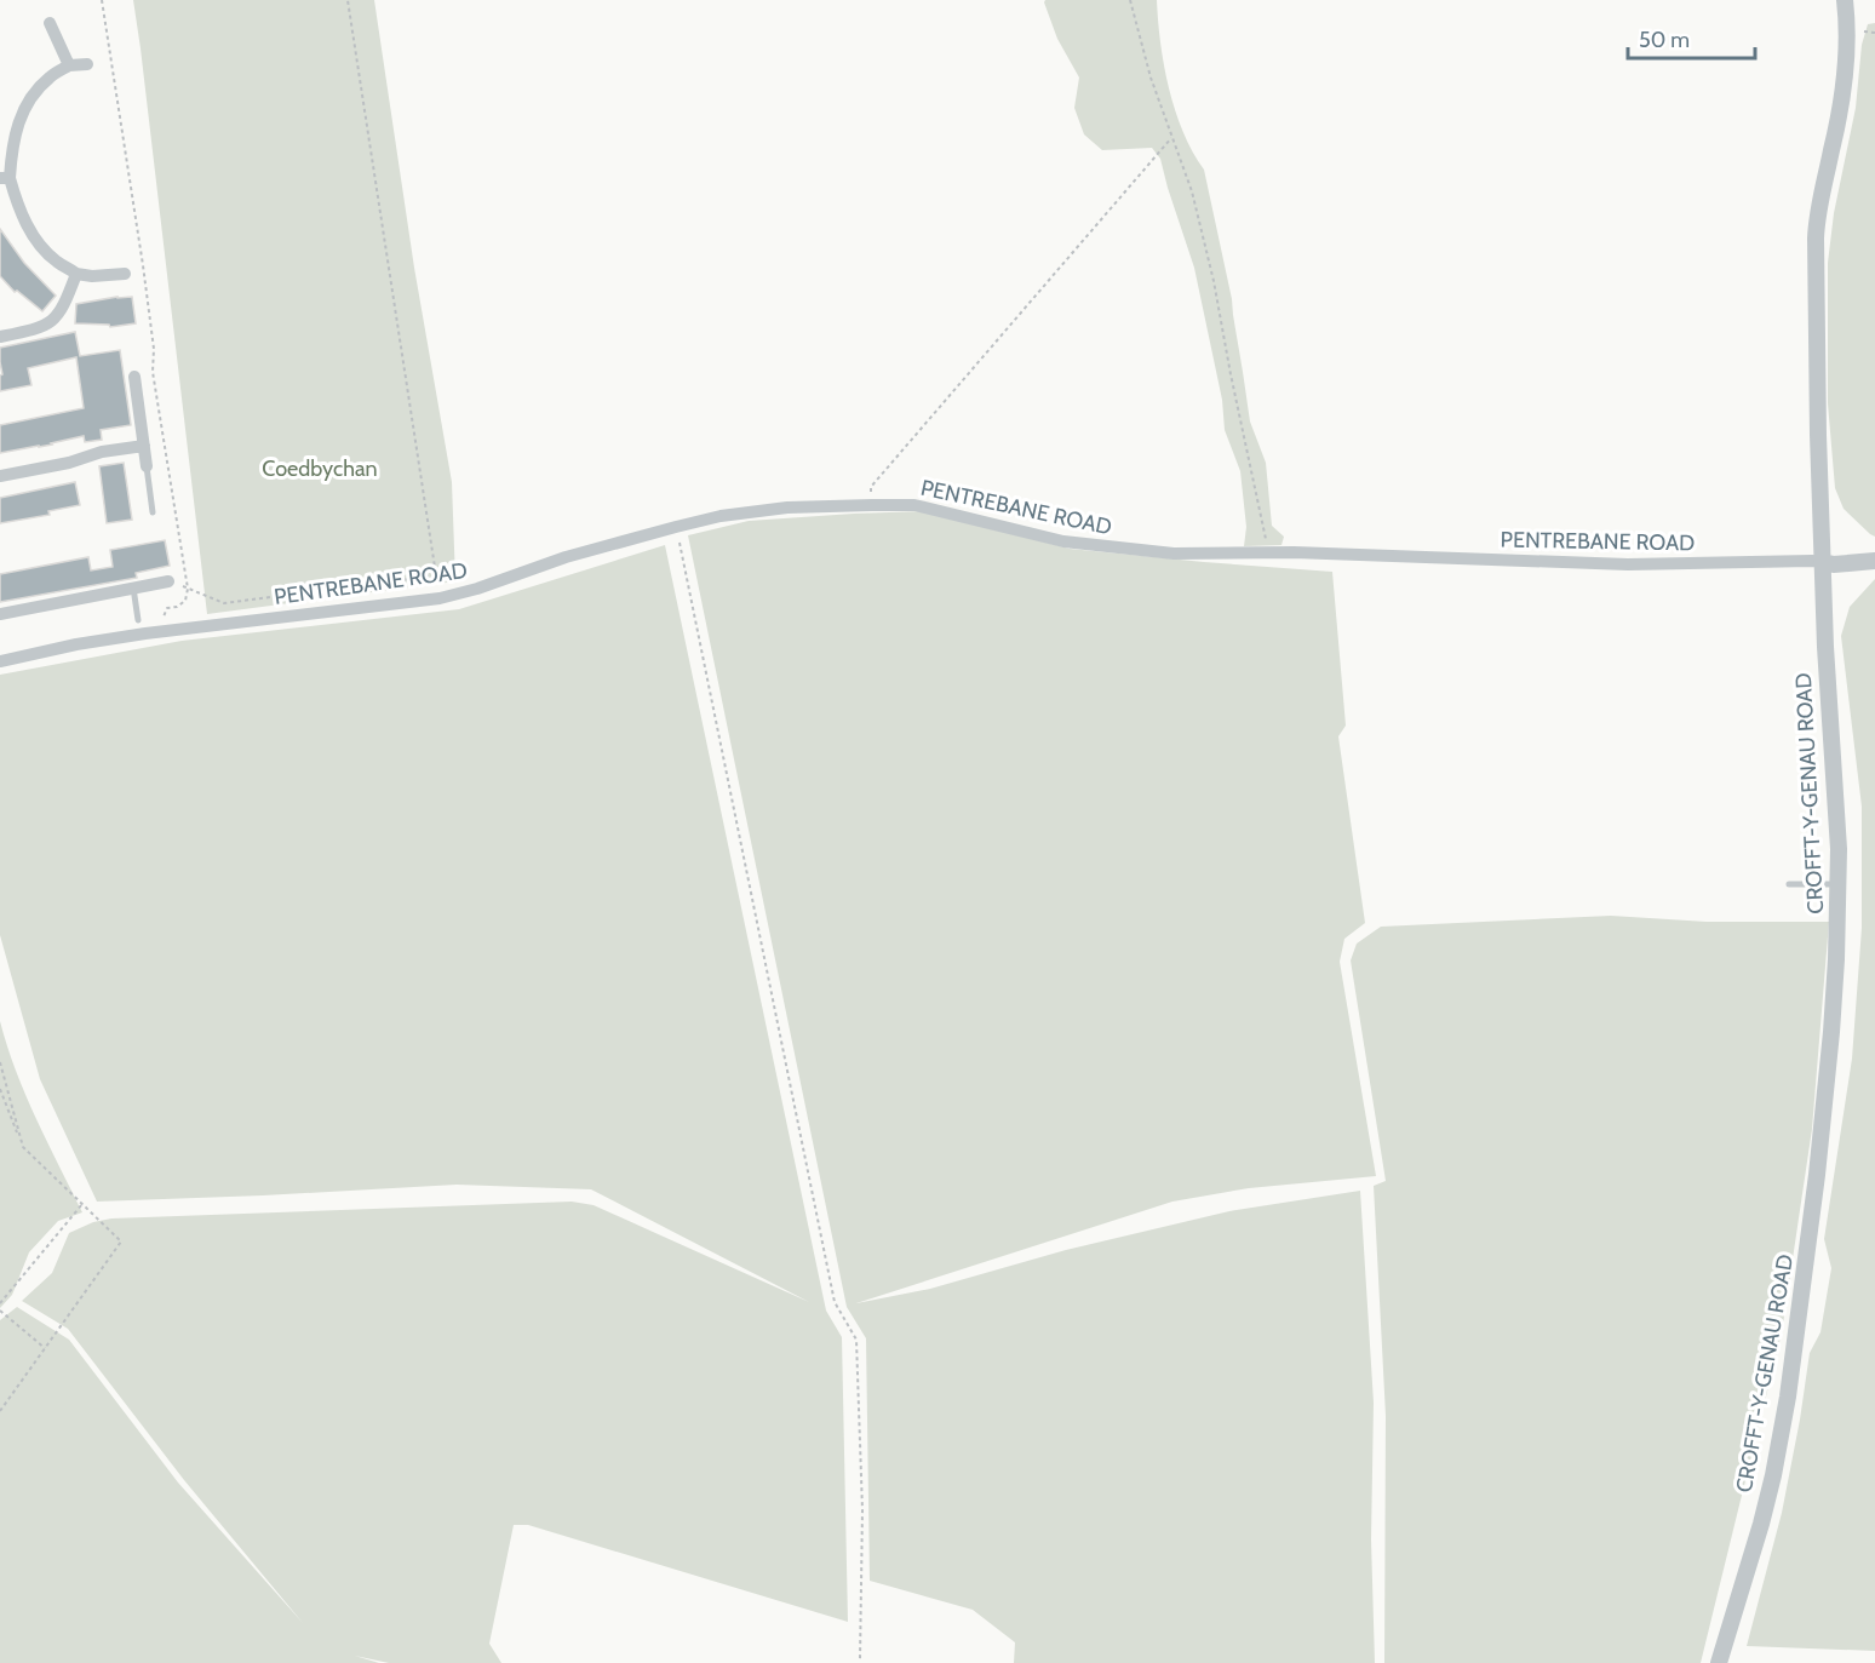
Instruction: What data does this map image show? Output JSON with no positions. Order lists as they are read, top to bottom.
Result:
{
  "streets": {
    "street": ["PENTREBANE ROAD", "CROFFT-Y-GENAU ROAD"]
  },
  "crossings": [
    ["PENTREBANE ROAD", "CROFFT-Y-GENAU ROAD"]
  ],
  "parks": ["Coedbychan"],
  "scale_bar": "50 m"
}
